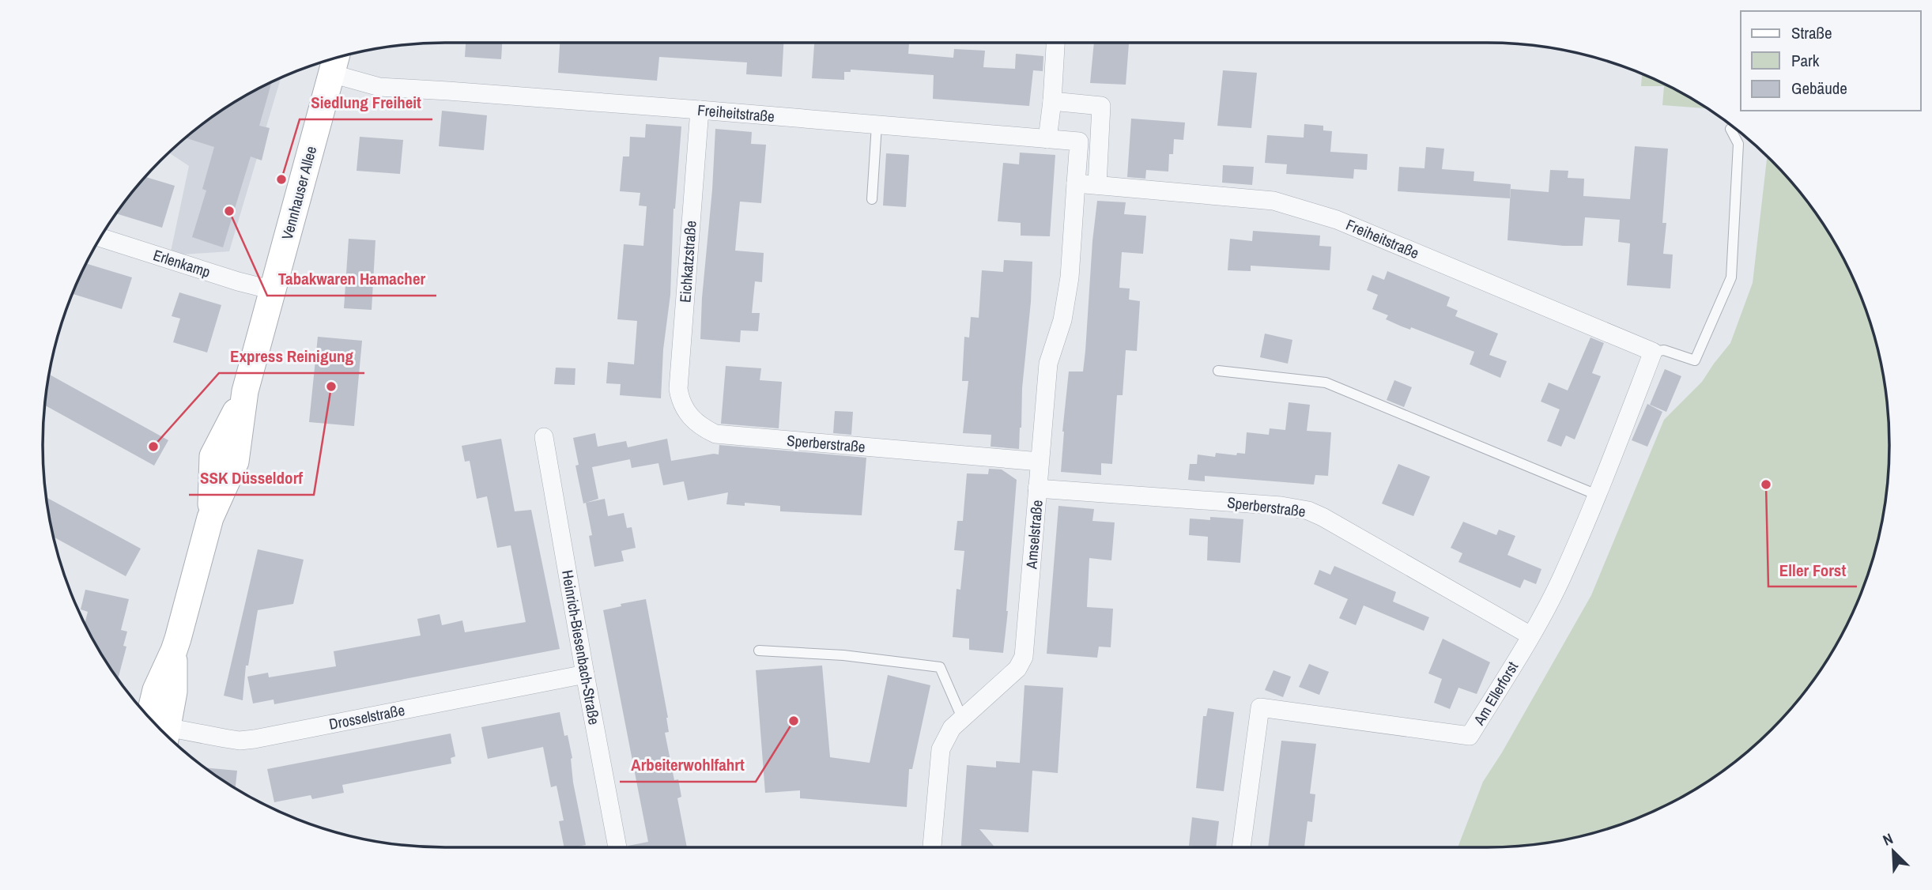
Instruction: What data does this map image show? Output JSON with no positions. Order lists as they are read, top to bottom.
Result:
{
  "streets": {
    "main road": ["Vennhauser Allee"],
    "street": [
      "Freiheitstraße",
      "Eichkatzstraße",
      "Erlenkamp",
      "Sperberstraße",
      "Amselstraße",
      "Heinrich-Biesenbach-Straße",
      "Am Ellerforst",
      "Drosselstraße"
    ]
  },
  "crossings": [
    ["Freiheitstraße", "Vennhauser Allee"],
    ["Freiheitstraße", "Eichkatzstraße"],
    ["Freiheitstraße", "Amselstraße"],
    ["Freiheitstraße", "Am Ellerforst"],
    ["Vennhauser Allee", "Erlenkamp"],
    ["Eichkatzstraße", "Sperberstraße"],
    ["Sperberstraße", "Amselstraße"],
    ["Sperberstraße", "Am Ellerforst"],
    ["Heinrich-Biesenbach-Straße", "Drosselstraße"]
  ],
  "places": [
    "Siedlung Freiheit",
    "Tabakwaren Hamacher",
    "SSK Düsseldorf",
    "Express Reinigung",
    "Eller Forst",
    "Arbeiterwohlfahrt"
  ],
  "legend": ["Straße", "Park", "Gebäude"],
  "north": "top left"
}
